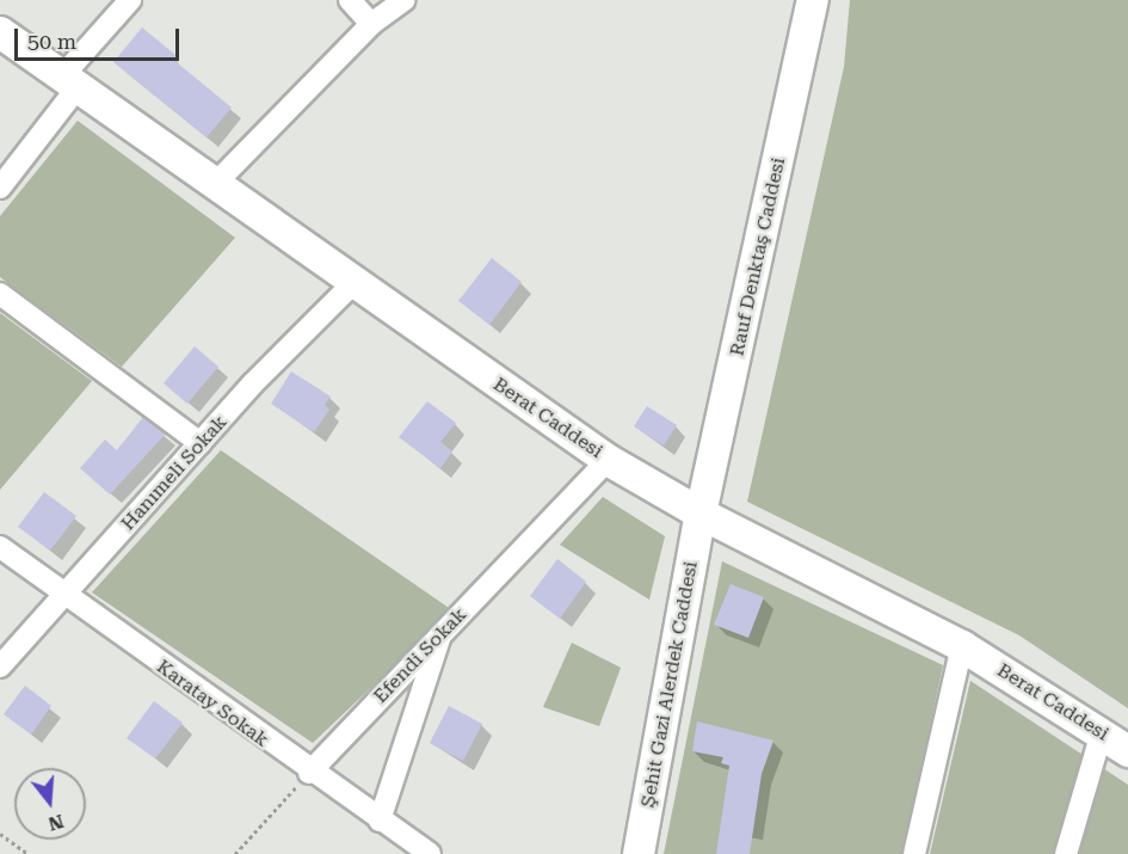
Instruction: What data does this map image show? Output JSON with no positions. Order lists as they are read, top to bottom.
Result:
{
  "streets": {
    "street": [
      "Rauf Denktaş Caddesi",
      "Berat Caddesi",
      "Hanımeli Sokak",
      "Efendi Sokak",
      "Şehit Gazi Alerdek Caddesi",
      "Karatay Sokak"
    ]
  },
  "crossings": [
    ["Rauf Denktaş Caddesi", "Berat Caddesi"],
    ["Rauf Denktaş Caddesi", "Şehit Gazi Alerdek Caddesi"],
    ["Berat Caddesi", "Hanımeli Sokak"],
    ["Berat Caddesi", "Efendi Sokak"],
    ["Berat Caddesi", "Şehit Gazi Alerdek Caddesi"],
    ["Hanımeli Sokak", "Karatay Sokak"],
    ["Efendi Sokak", "Karatay Sokak"]
  ],
  "scale_bar": "50 m",
  "north": "bottom"
}
